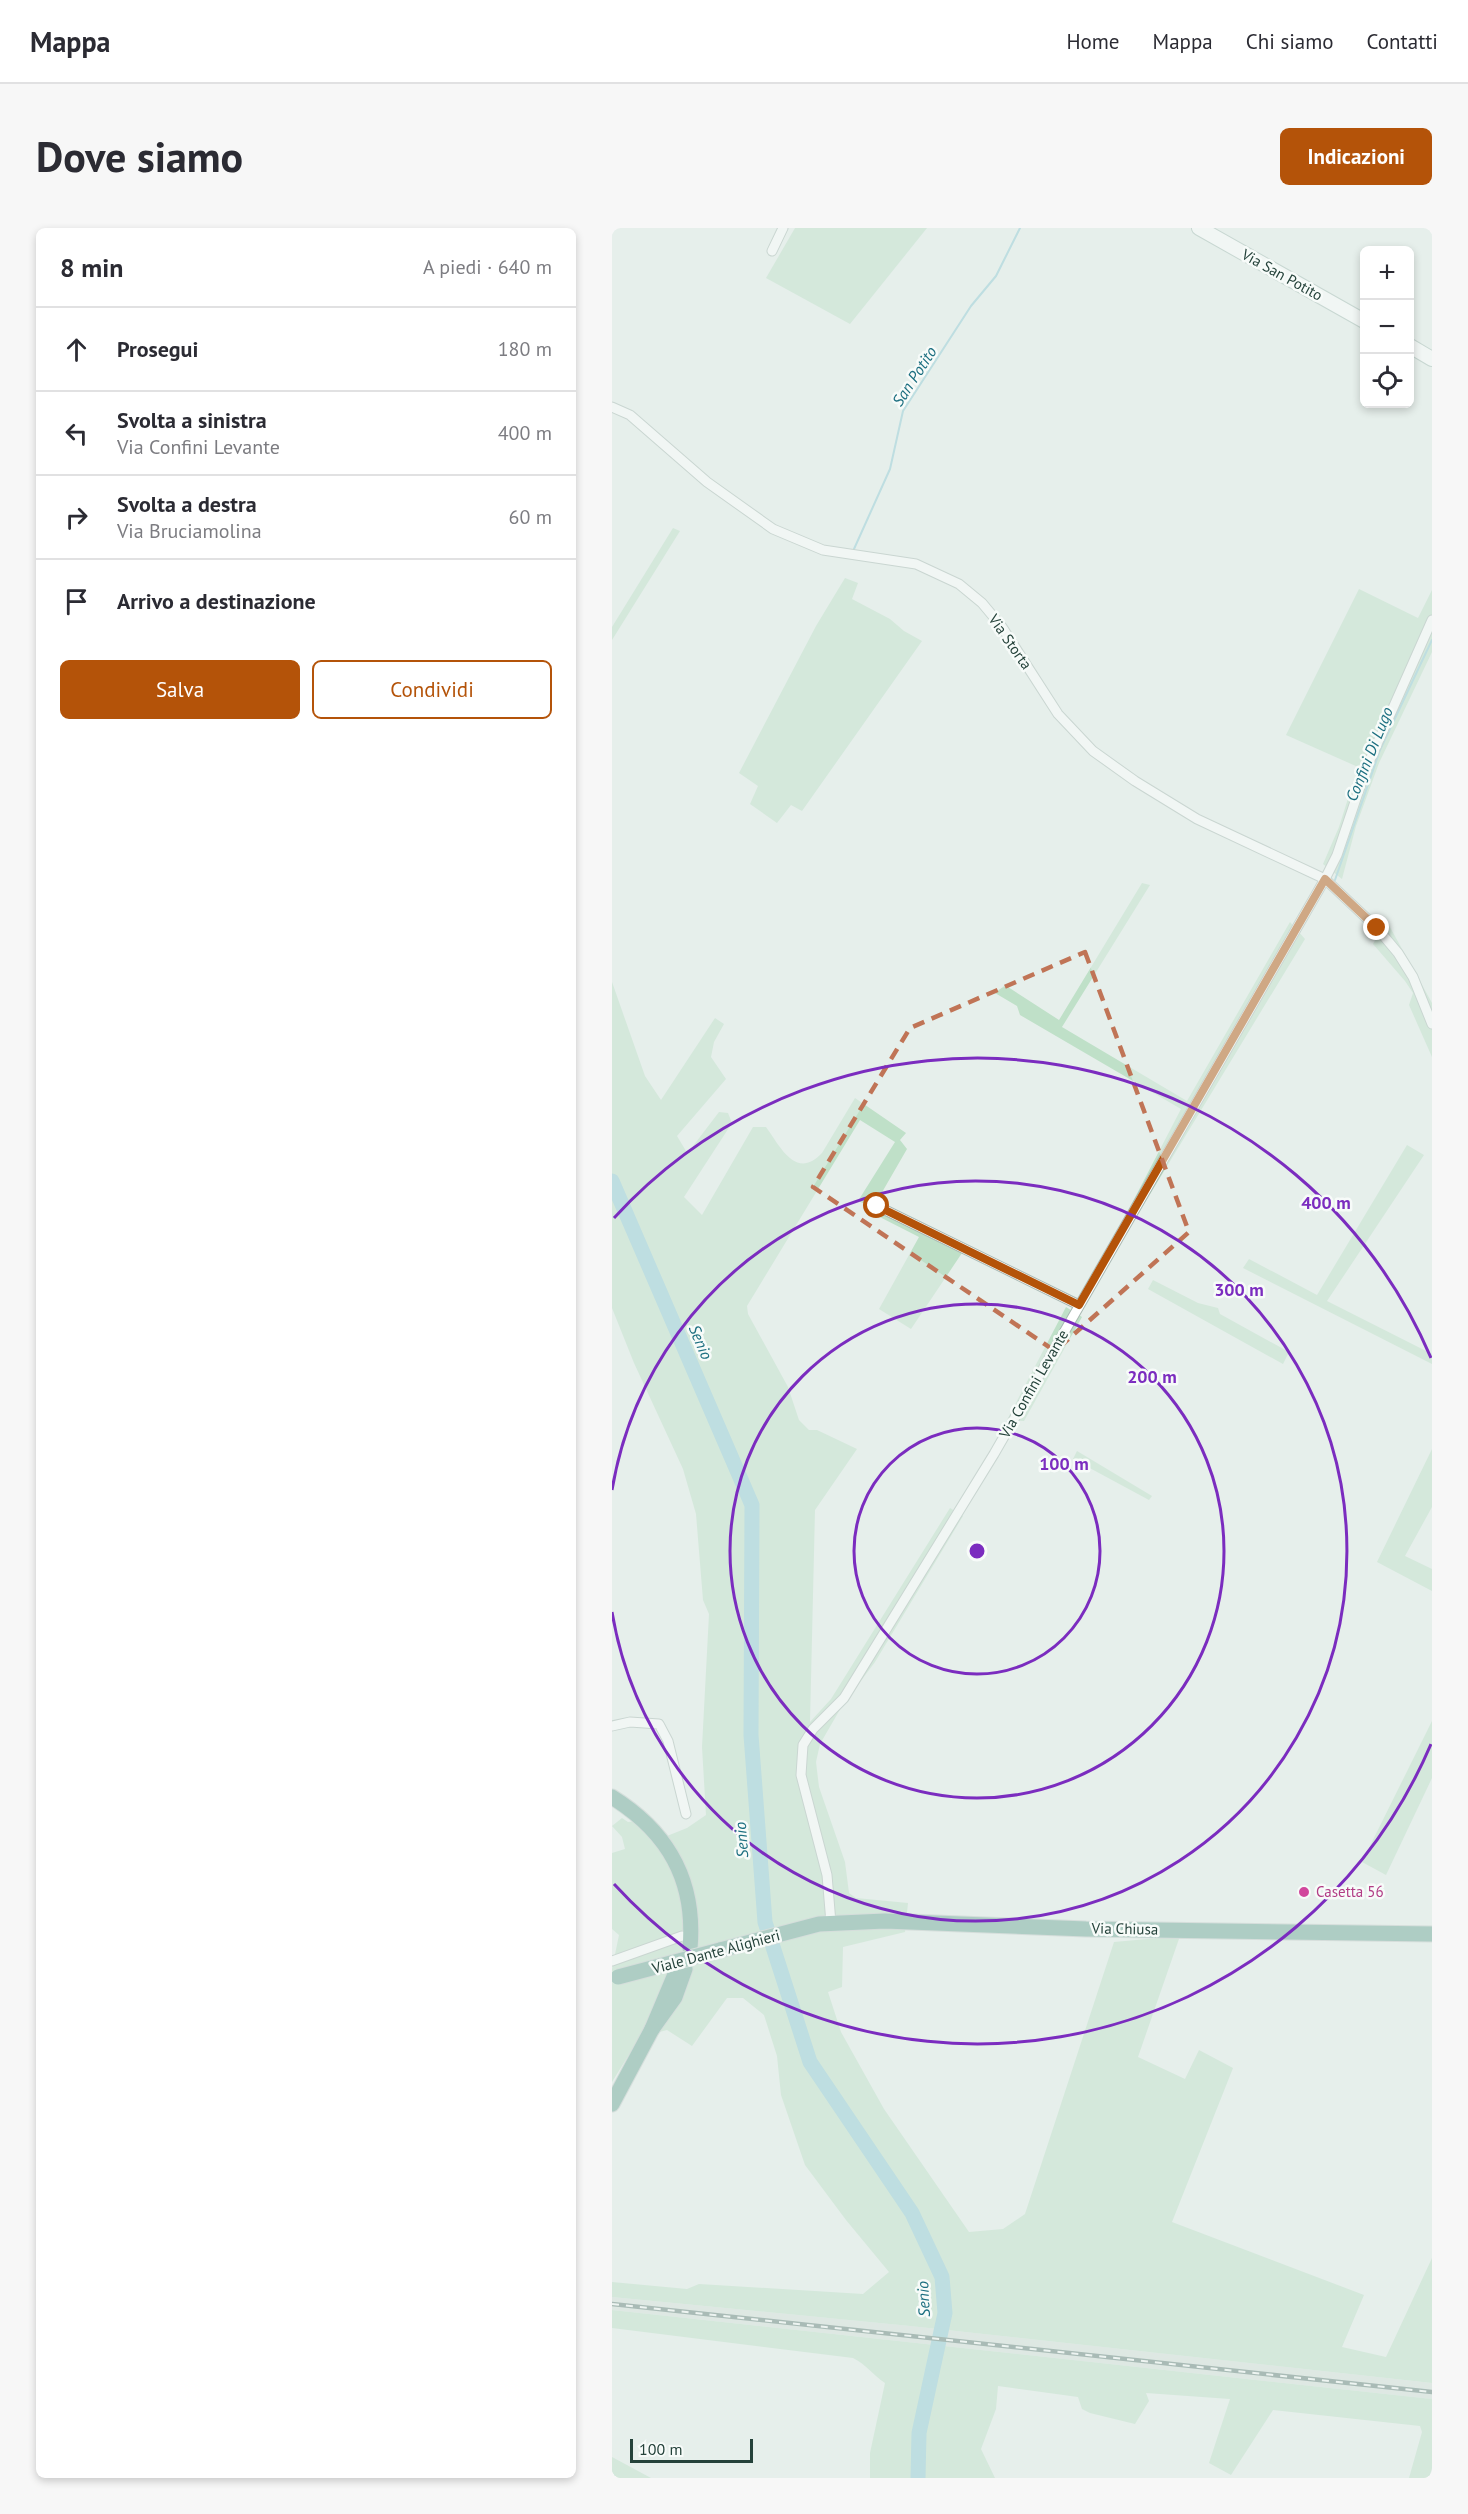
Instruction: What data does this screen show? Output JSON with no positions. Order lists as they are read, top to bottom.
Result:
{
  "streets": {
    "main road": ["Via Chiusa", "Viale Dante Alighieri"],
    "street": ["Via San Potito", "Via Storta", "Via Confini Levante"]
  },
  "crossings": [
    ["Via Storta", "Via Confini Levante"],
    ["Via Confini Levante", "Via Chiusa"],
    ["Via Confini Levante", "Viale Dante Alighieri"],
    ["Via Chiusa", "Viale Dante Alighieri"]
  ],
  "water": ["San Potito", "Confini Di Lugo", "Senio"],
  "places": ["Casetta 56"],
  "scale_bar": "100 m",
  "page": {
    "header": "Mappa",
    "nav": [
      "Home",
      "Mappa",
      "Chi siamo",
      "Contatti"
    ],
    "buttons": [
      "Indicazioni",
      ["Salva", "Condividi"]
    ],
    "title": "Dove siamo",
    "heading": ["8 min", "A piedi · 640 m"],
    "map_buttons": ["+", "−"],
    "list": [
      ["Prosegui", "180 m"],
      ["Svolta a sinistra", "Via Confini Levante", "400 m"],
      ["Svolta a destra", "Via Bruciamolina", "60 m"],
      "Arrivo a destinazione"
    ],
    "scale": "100 m"
  },
  "rings": [
    "400 m",
    "300 m",
    "200 m",
    "100 m"
  ]
}
